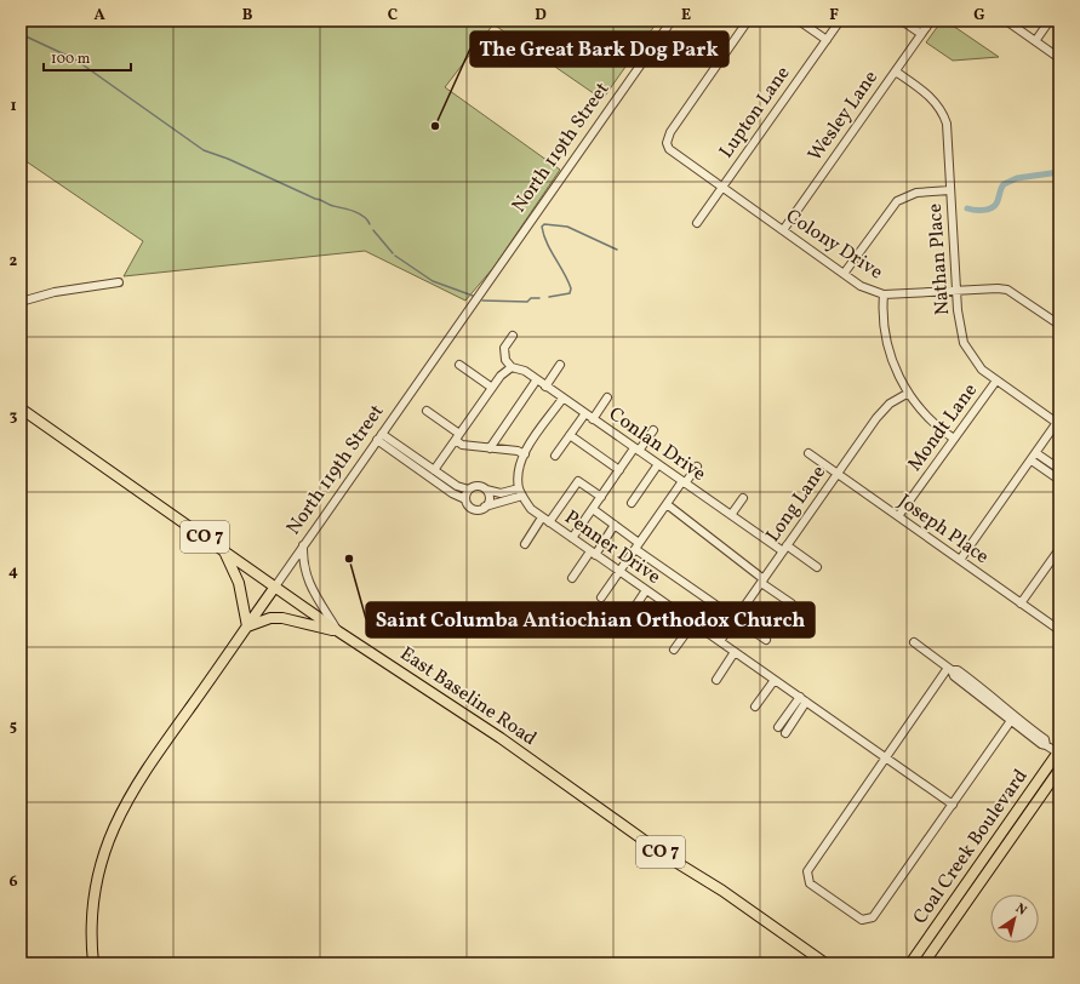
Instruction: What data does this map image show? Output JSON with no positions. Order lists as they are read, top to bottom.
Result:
{
  "streets": {
    "main road": [
      "North 119th Street",
      "CO 7",
      "East Baseline Road",
      "Coal Creek Boulevard"
    ],
    "street": [
      "Lupton Lane",
      "Wesley Lane",
      "Colony Drive",
      "Nathan Place",
      "Mondt Lane",
      "Conlan Drive",
      "Long Lane",
      "Joseph Place",
      "Penner Drive"
    ]
  },
  "crossings": [
    ["Lupton Lane", "Colony Drive"],
    ["Wesley Lane", "Colony Drive"],
    ["Wesley Lane", "Nathan Place"],
    ["North 119th Street", "East Baseline Road"],
    ["Colony Drive", "Nathan Place"],
    ["Nathan Place", "Mondt Lane"],
    ["Mondt Lane", "Joseph Place"],
    ["Conlan Drive", "Long Lane"],
    ["Long Lane", "Joseph Place"],
    ["Long Lane", "Penner Drive"]
  ],
  "places": ["The Great Bark Dog Park", "Saint Columba Antiochian Orthodox Church"],
  "scale_bar": "100 m",
  "north": "top right",
  "grid": {
    "columns": [
      "A",
      "B",
      "C",
      "D",
      "E",
      "F",
      "G"
    ],
    "rows": [
      "1",
      "2",
      "3",
      "4",
      "5",
      "6"
    ]
  }
}
